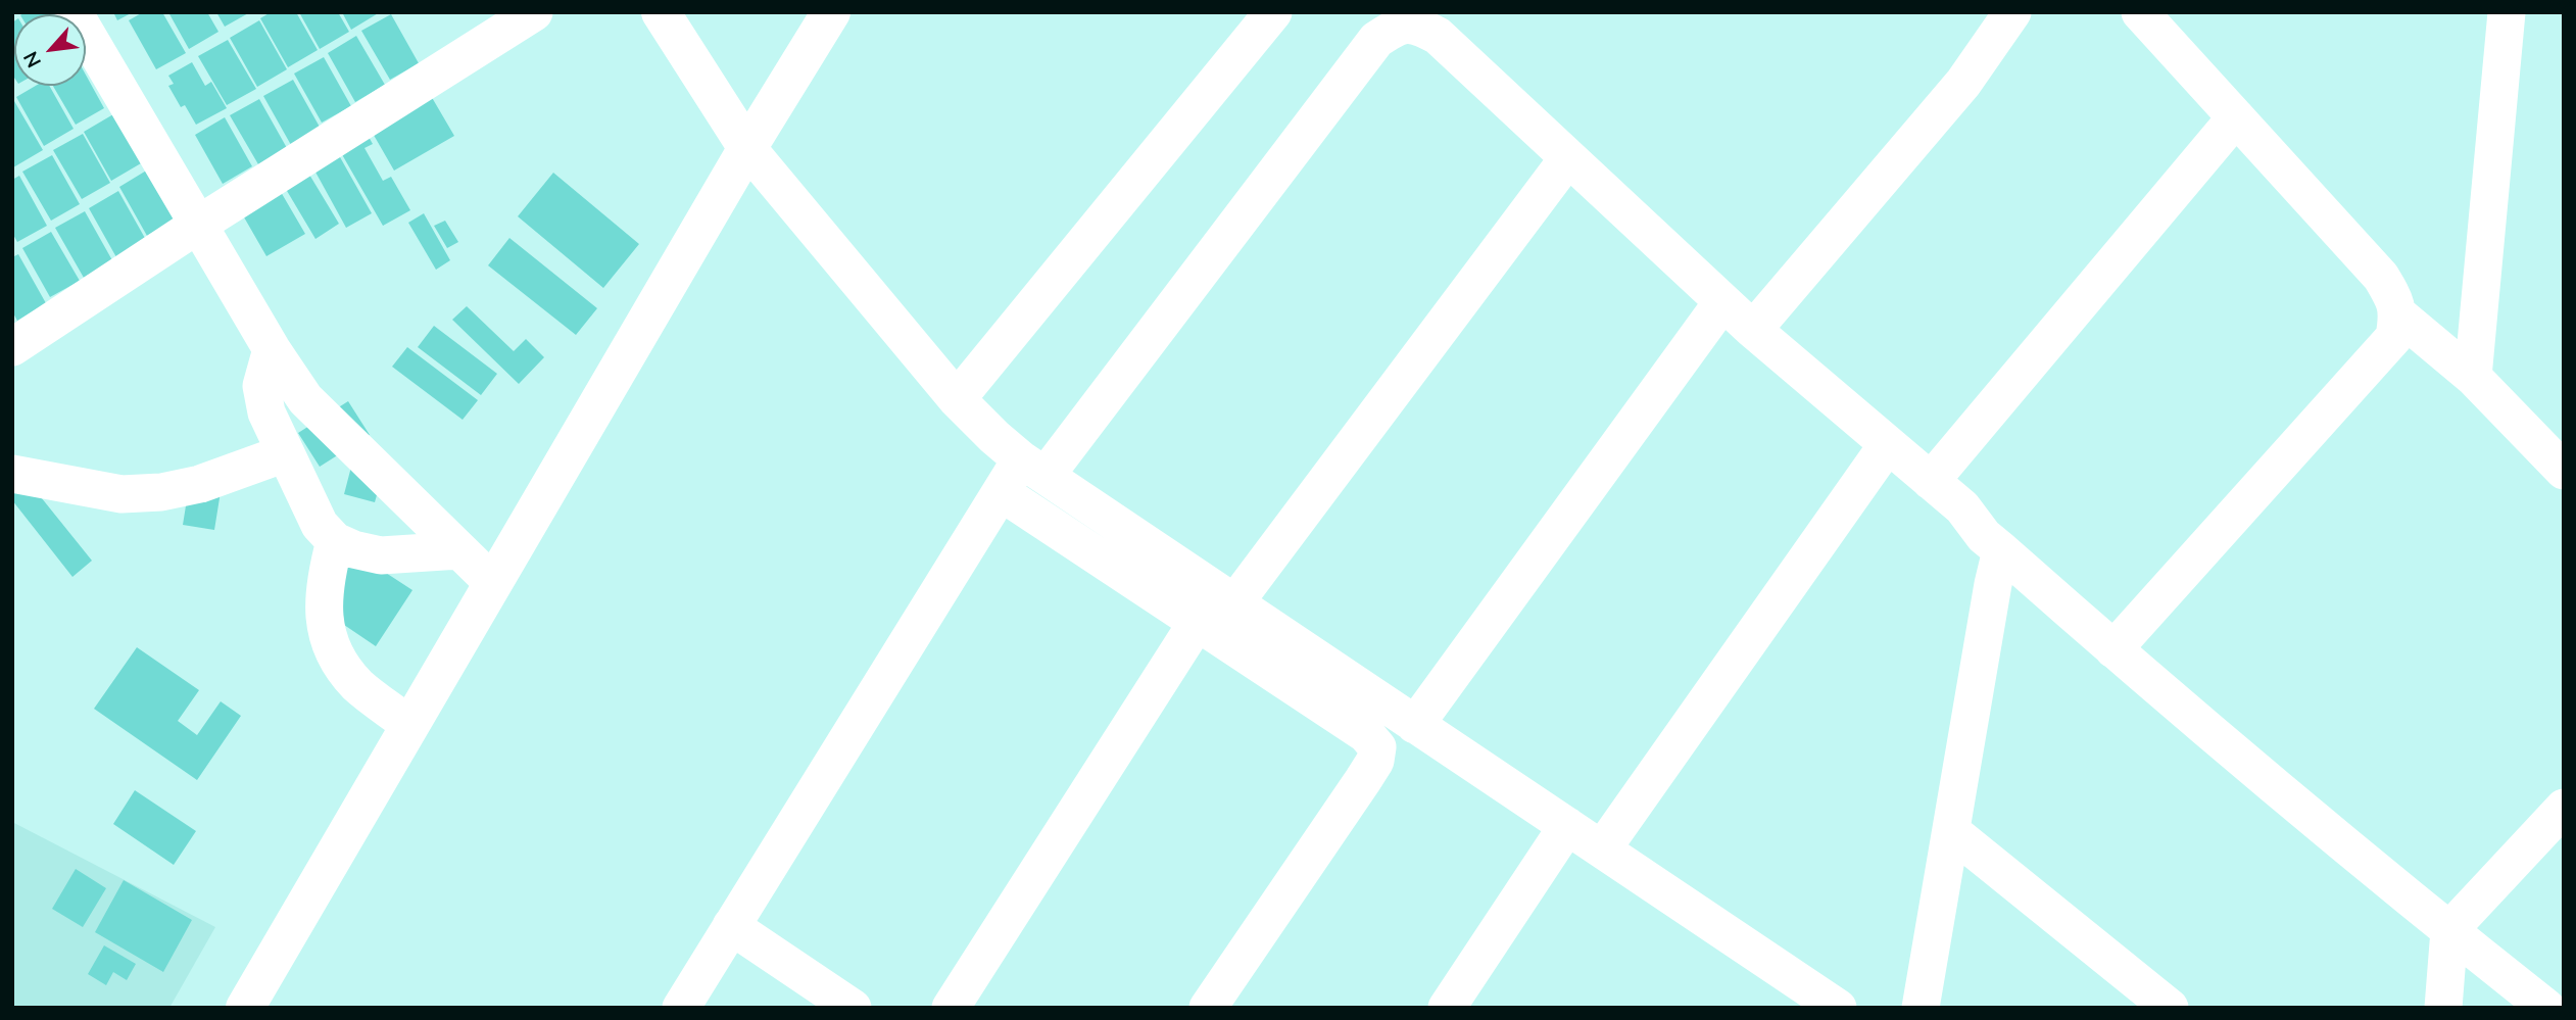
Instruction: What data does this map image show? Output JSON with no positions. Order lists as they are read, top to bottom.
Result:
{
  "north": "bottom left"
}
